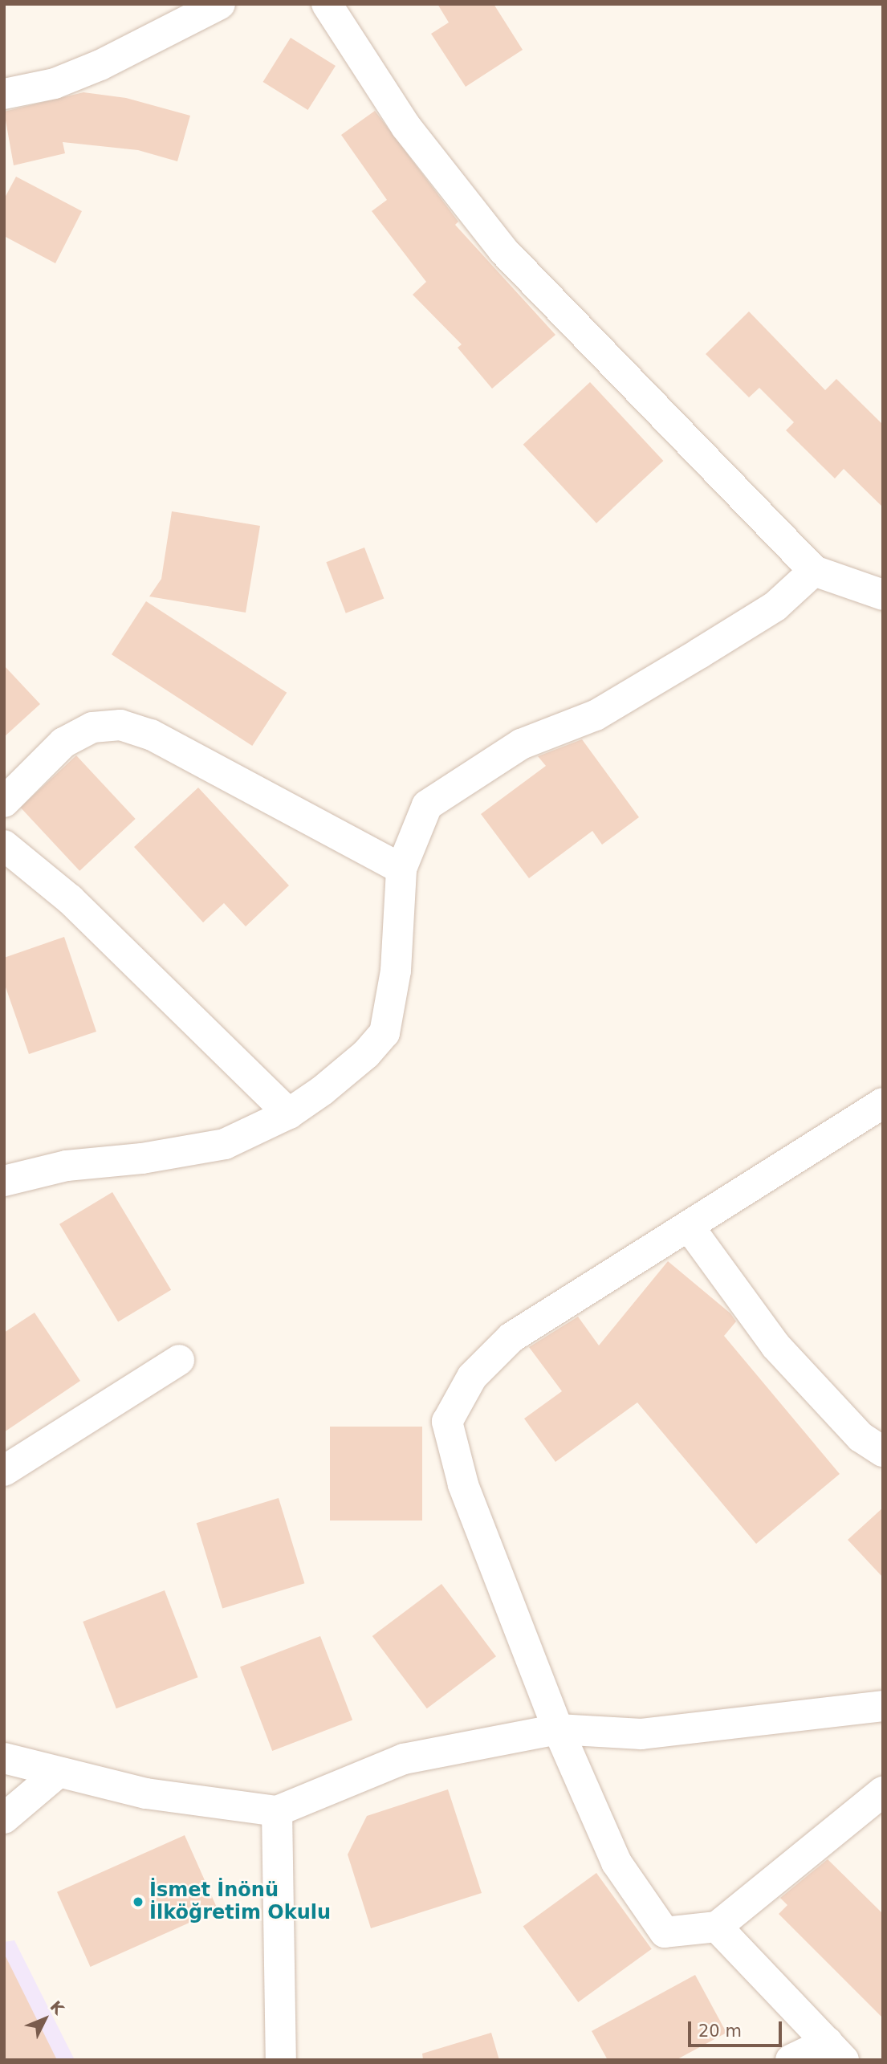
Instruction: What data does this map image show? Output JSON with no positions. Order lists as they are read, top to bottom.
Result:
{
  "places": ["İsmet İnönü İlköğretim Okulu"],
  "scale_bar": "20 m",
  "north": "top right"
}
